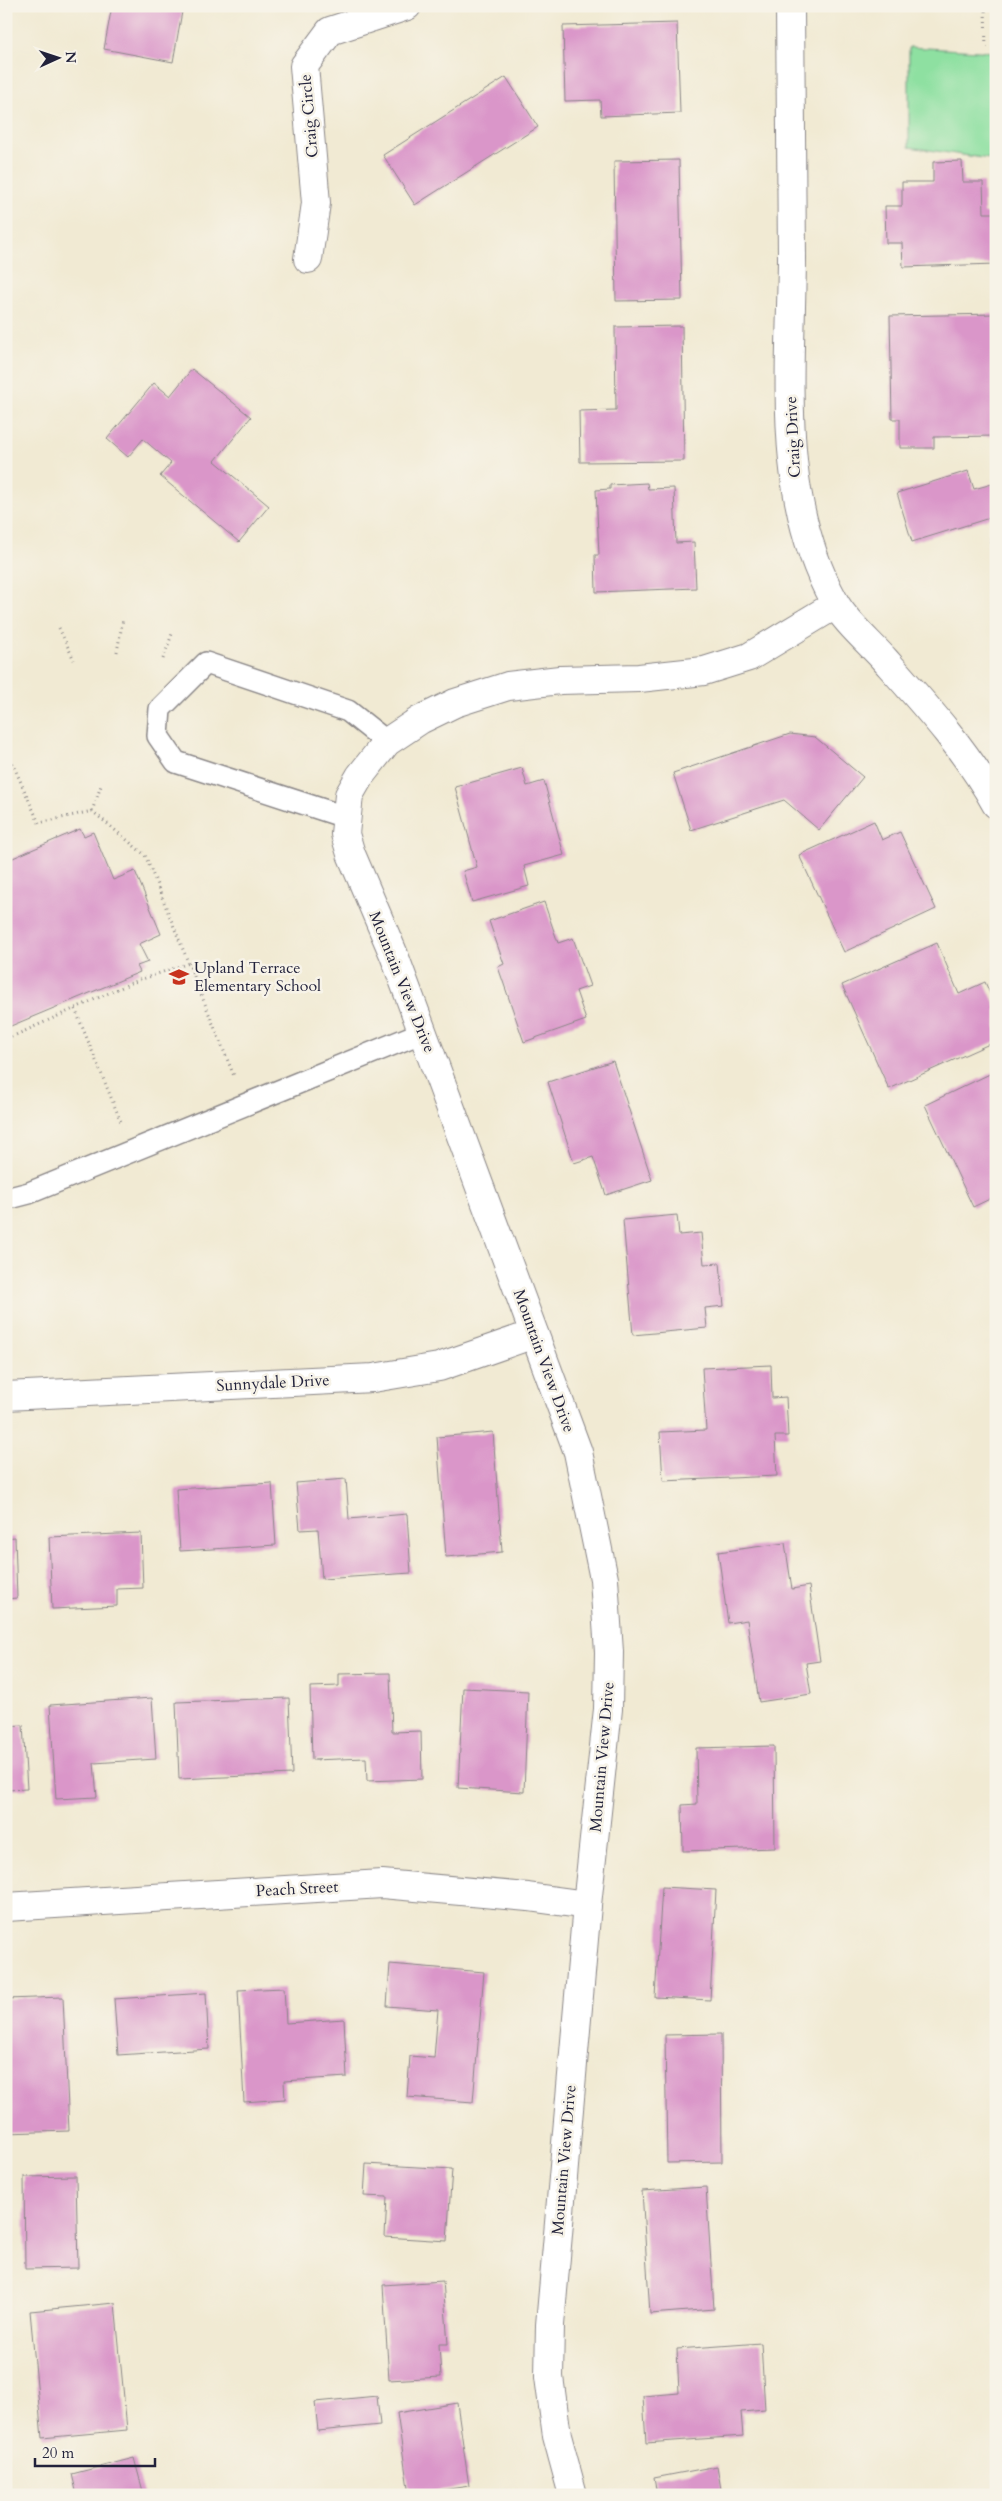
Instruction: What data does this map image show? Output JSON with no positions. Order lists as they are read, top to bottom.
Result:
{
  "streets": {
    "street": [
      "Craig Circle",
      "Craig Drive",
      "Mountain View Drive",
      "Sunnydale Drive",
      "Peach Street"
    ]
  },
  "crossings": [
    ["Craig Drive", "Mountain View Drive"],
    ["Mountain View Drive", "Sunnydale Drive"],
    ["Mountain View Drive", "Peach Street"]
  ],
  "places": {
    "school or university": ["Upland Terrace Elementary School"]
  },
  "scale_bar": "20 m",
  "north": "right"
}
